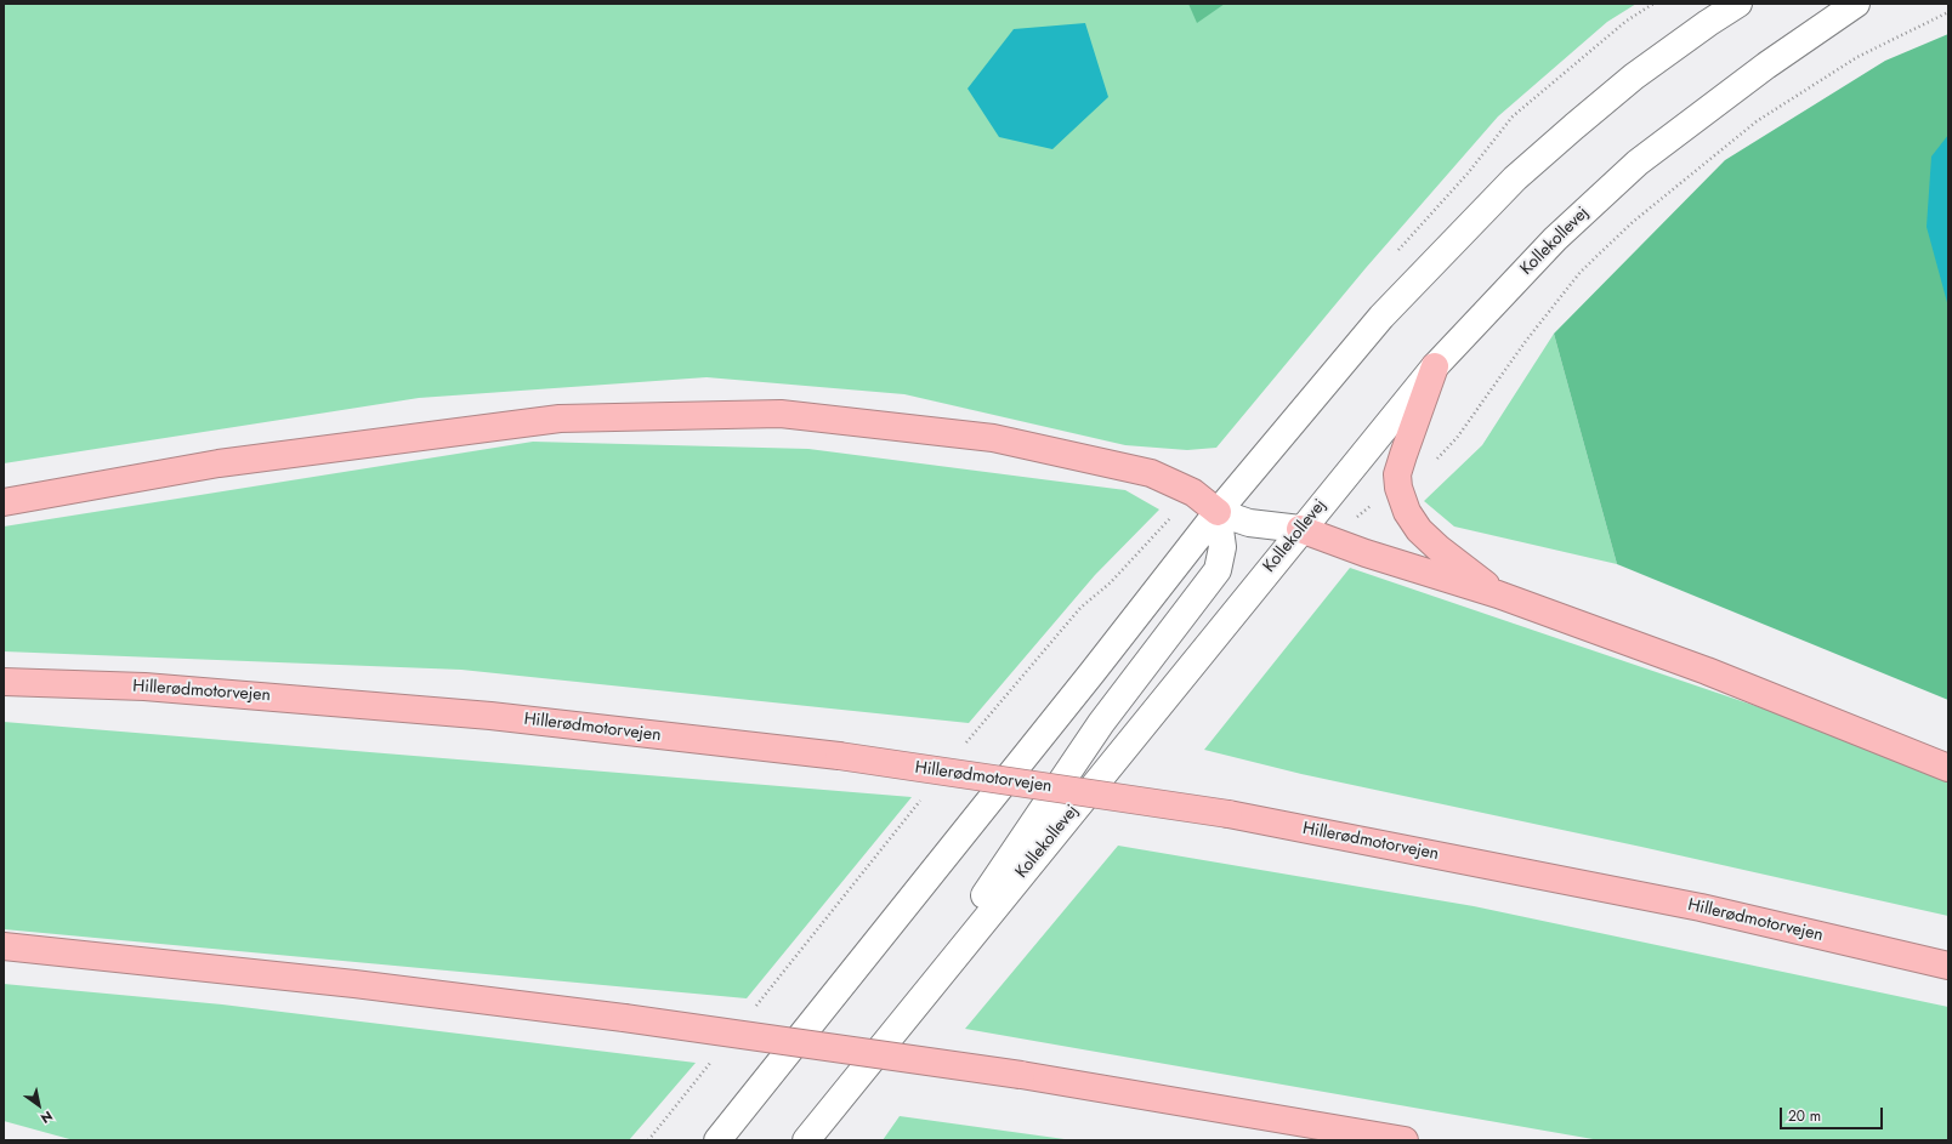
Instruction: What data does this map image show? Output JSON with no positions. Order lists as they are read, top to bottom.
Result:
{
  "streets": {
    "highway": ["Hillerødmotorvejen"],
    "street": ["Kollekollevej"]
  },
  "scale_bar": "20 m",
  "north": "bottom right"
}
